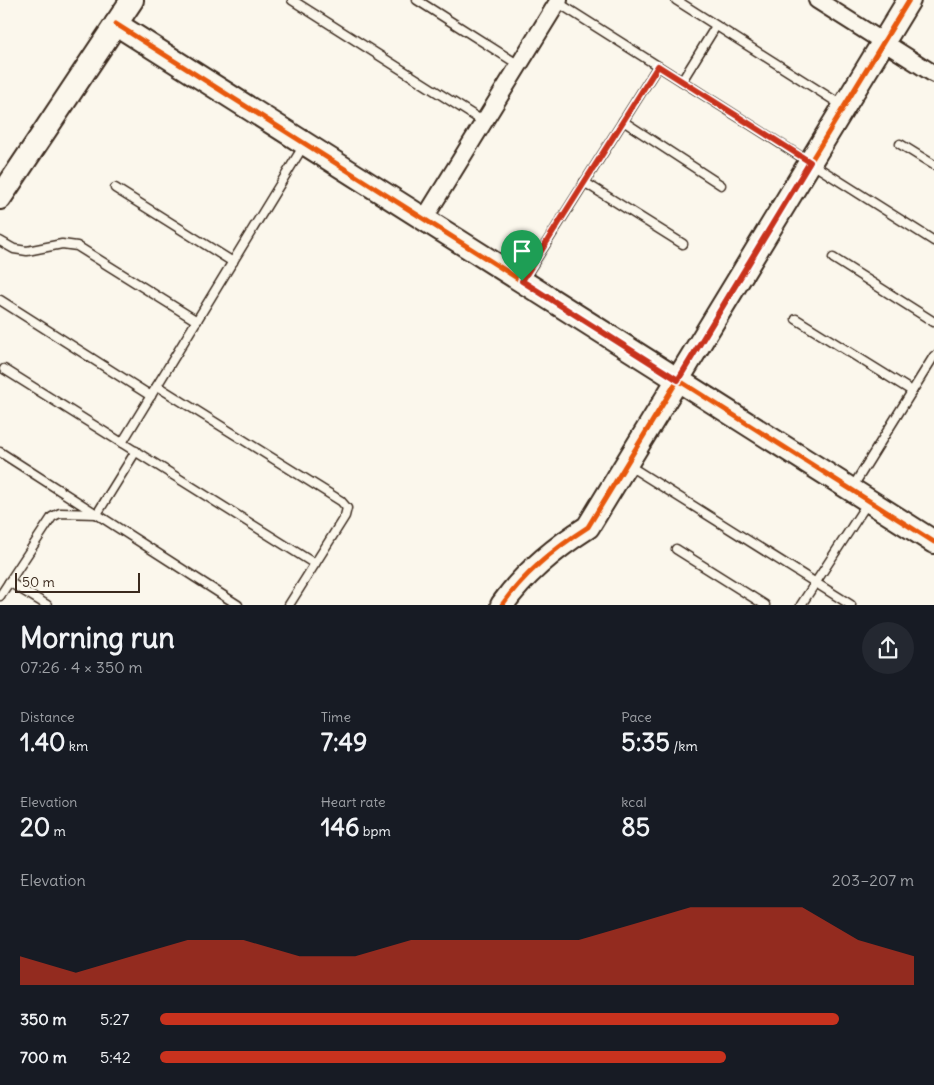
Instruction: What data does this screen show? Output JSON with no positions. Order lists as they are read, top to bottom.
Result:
{
  "scale_bar": "50 m",
  "page": {
    "scale": "50 m",
    "heading": ["Morning run", "07:26 · 4 × 350 m"],
    "stats": [
      ["Distance", "1.40 km"],
      ["Time", "7:49"],
      ["Pace", "5:35 /km"],
      ["Elevation", "20 m"],
      ["Heart rate", "146 bpm"],
      ["kcal", "85"]
    ],
    "chart": ["Elevation", "203–207 m"],
    "list": [
      {
        "name": "350 m",
        "note": "5:27"
      },
      {
        "name": "700 m",
        "note": "5:42"
      }
    ]
  }
}
